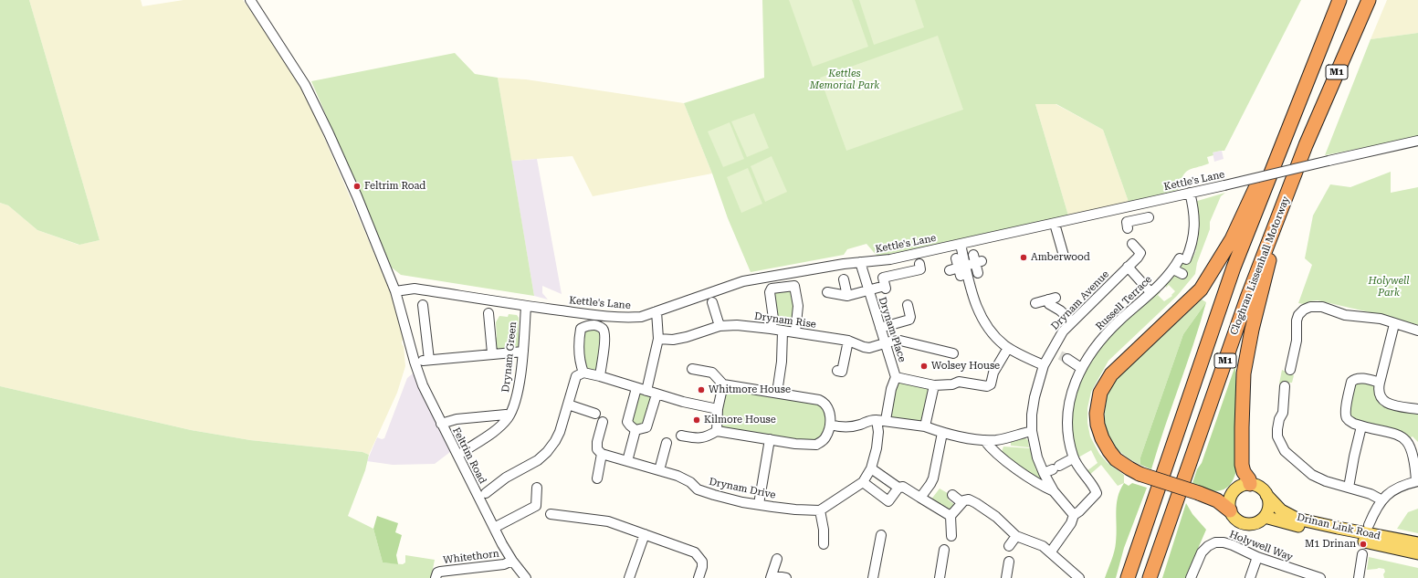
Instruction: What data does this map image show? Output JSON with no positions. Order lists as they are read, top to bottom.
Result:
{
  "streets": {
    "highway": ["M1", "Cloghran Lissenhall Motorway"],
    "main road": ["Drinan Link Road"],
    "street": [
      "Kettle's Lane",
      "Drynam Avenue",
      "Russell Terrace",
      "Drynam Rise",
      "Drynam Place",
      "Drynam Green",
      "Feltrim Road",
      "Drynam Drive",
      "Holywell Way",
      "Whitethorn"
    ]
  },
  "crossings": [
    ["Kettle's Lane", "Russell Terrace"],
    ["Kettle's Lane", "Drynam Place"],
    ["Kettle's Lane", "Drynam Green"],
    ["Kettle's Lane", "Feltrim Road"],
    ["Drynam Avenue", "Russell Terrace"],
    ["Drynam Rise", "Drynam Place"],
    ["Feltrim Road", "Whitethorn"]
  ],
  "parks": ["Kettles Memorial Park", "Holywell Park"],
  "places": [
    "Feltrim Road",
    "Amberwood",
    "Wolsey House",
    "Whitmore House",
    "Kilmore House",
    "M1 Drinan"
  ]
}
